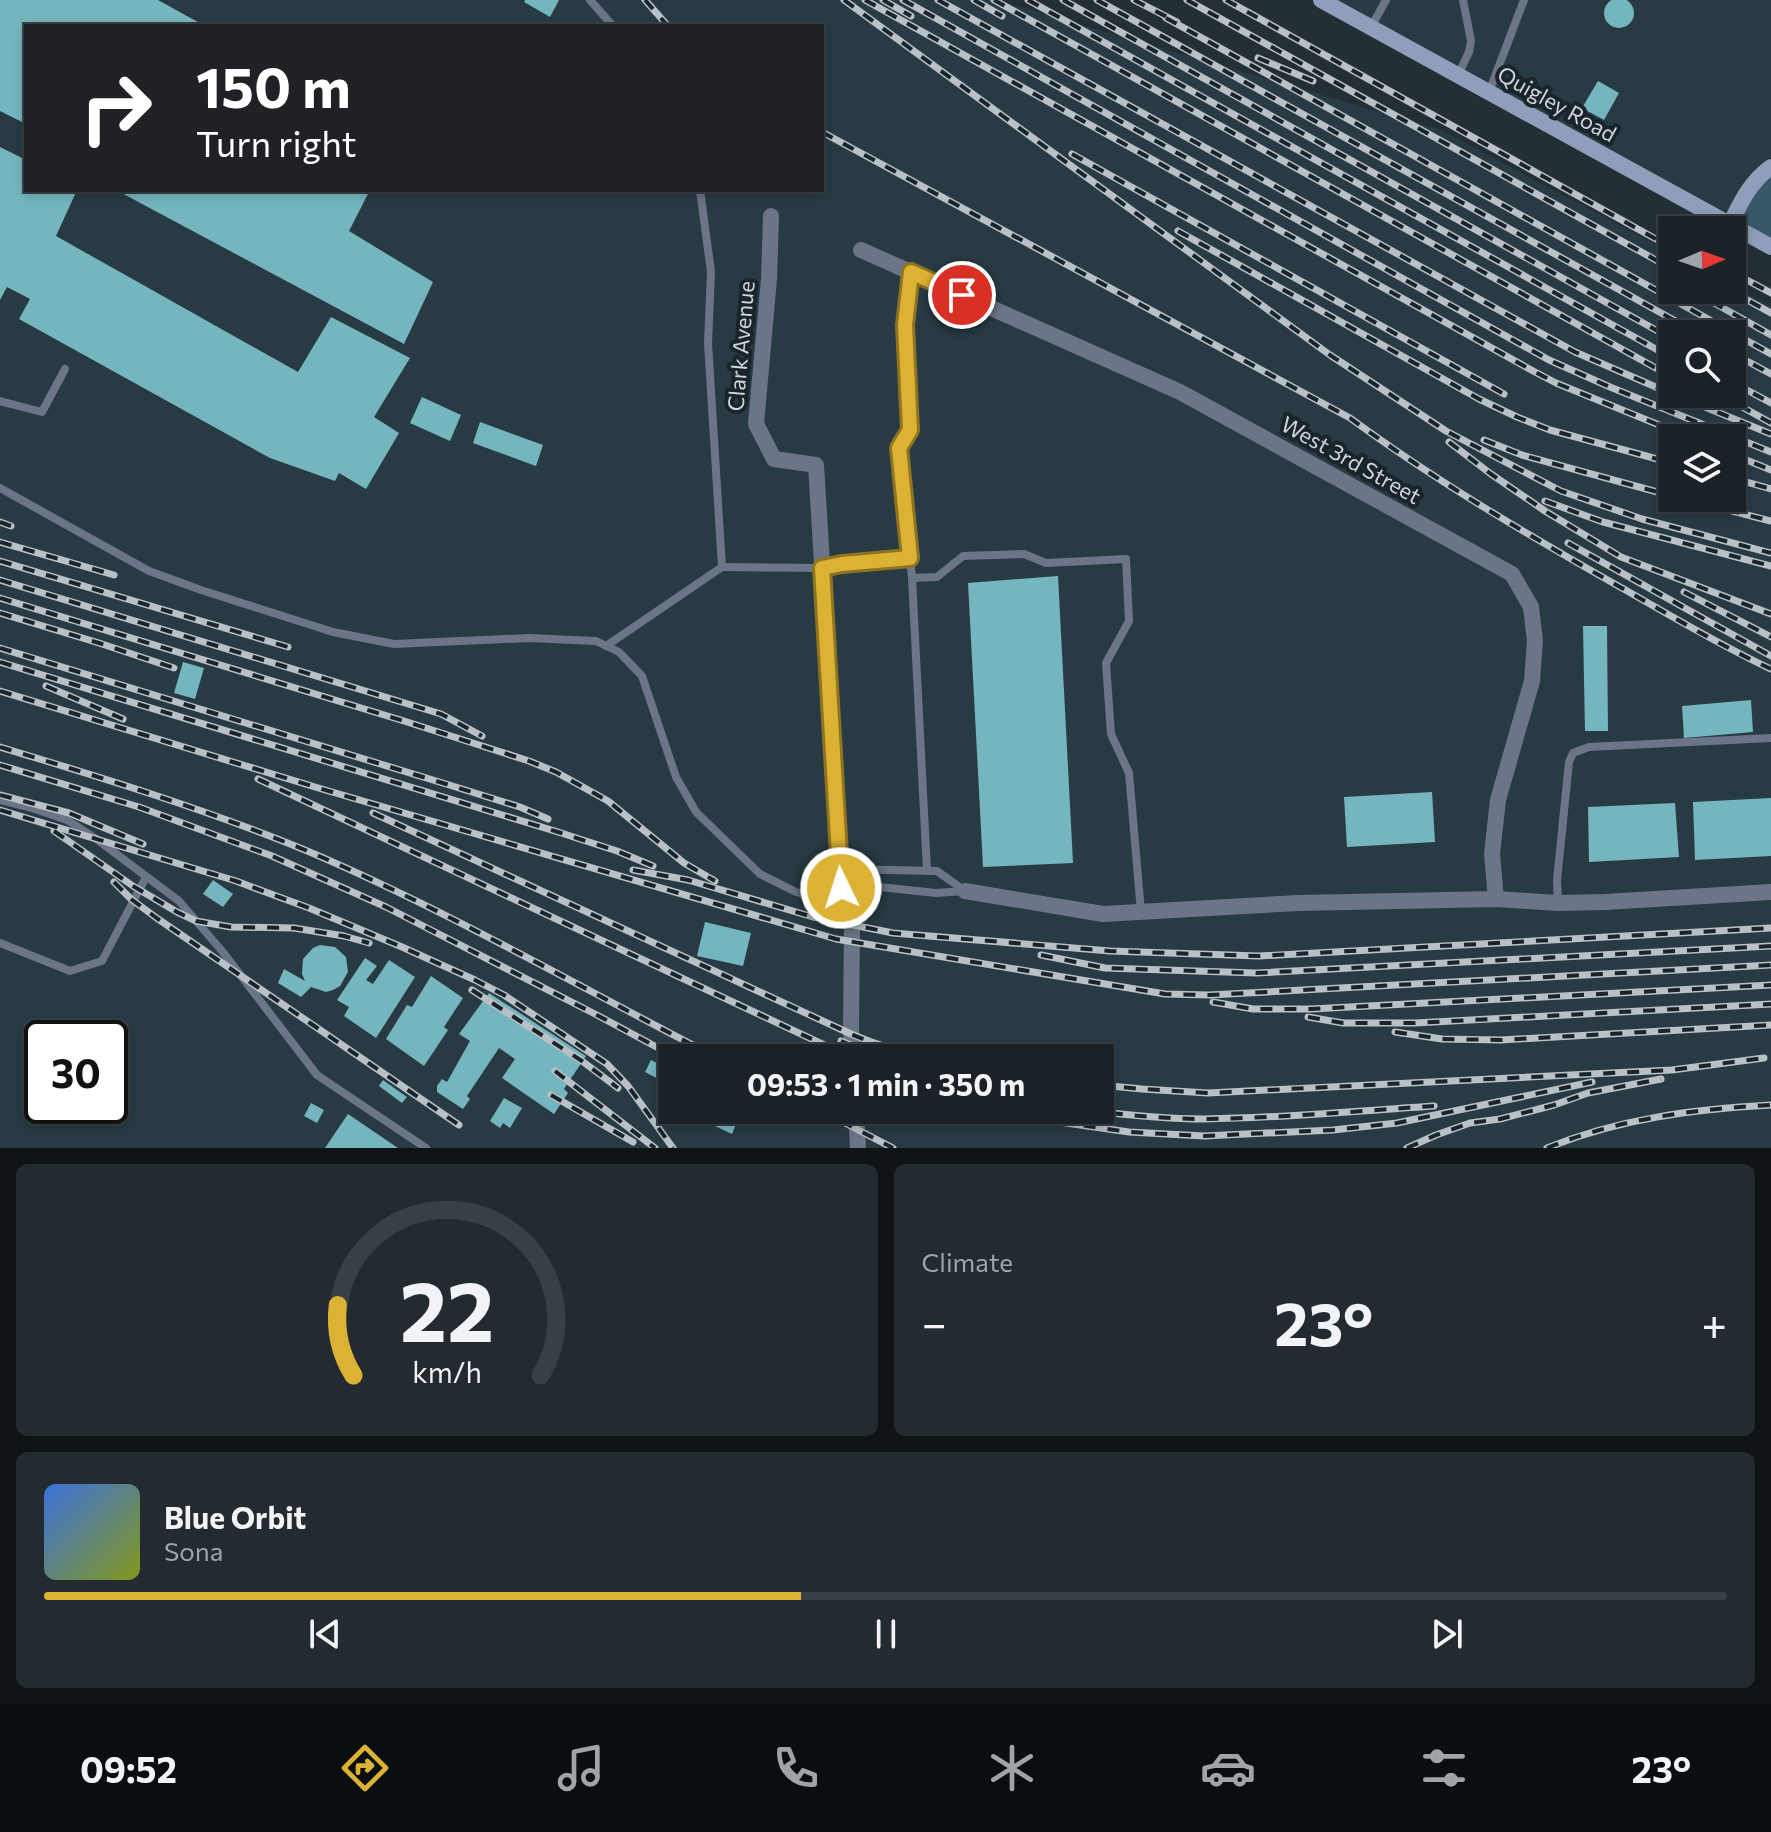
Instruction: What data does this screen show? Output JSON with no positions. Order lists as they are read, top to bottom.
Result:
{
  "streets": {
    "street": ["Quigley Road", "Clark Avenue", "West 3rd Street"]
  },
  "north": "right",
  "page": {
    "turn": ["150 m", "Turn right"],
    "limit": "30",
    "trip": "09:53 · 1 min · 350 m",
    "tile": "Climate",
    "heat": ["−", "23°", "+"],
    "song": ["Blue Orbit", "Sona"],
    "tabs": ["09:52", "23°"],
    "gauge": ["22", "km/h"]
  }
}
